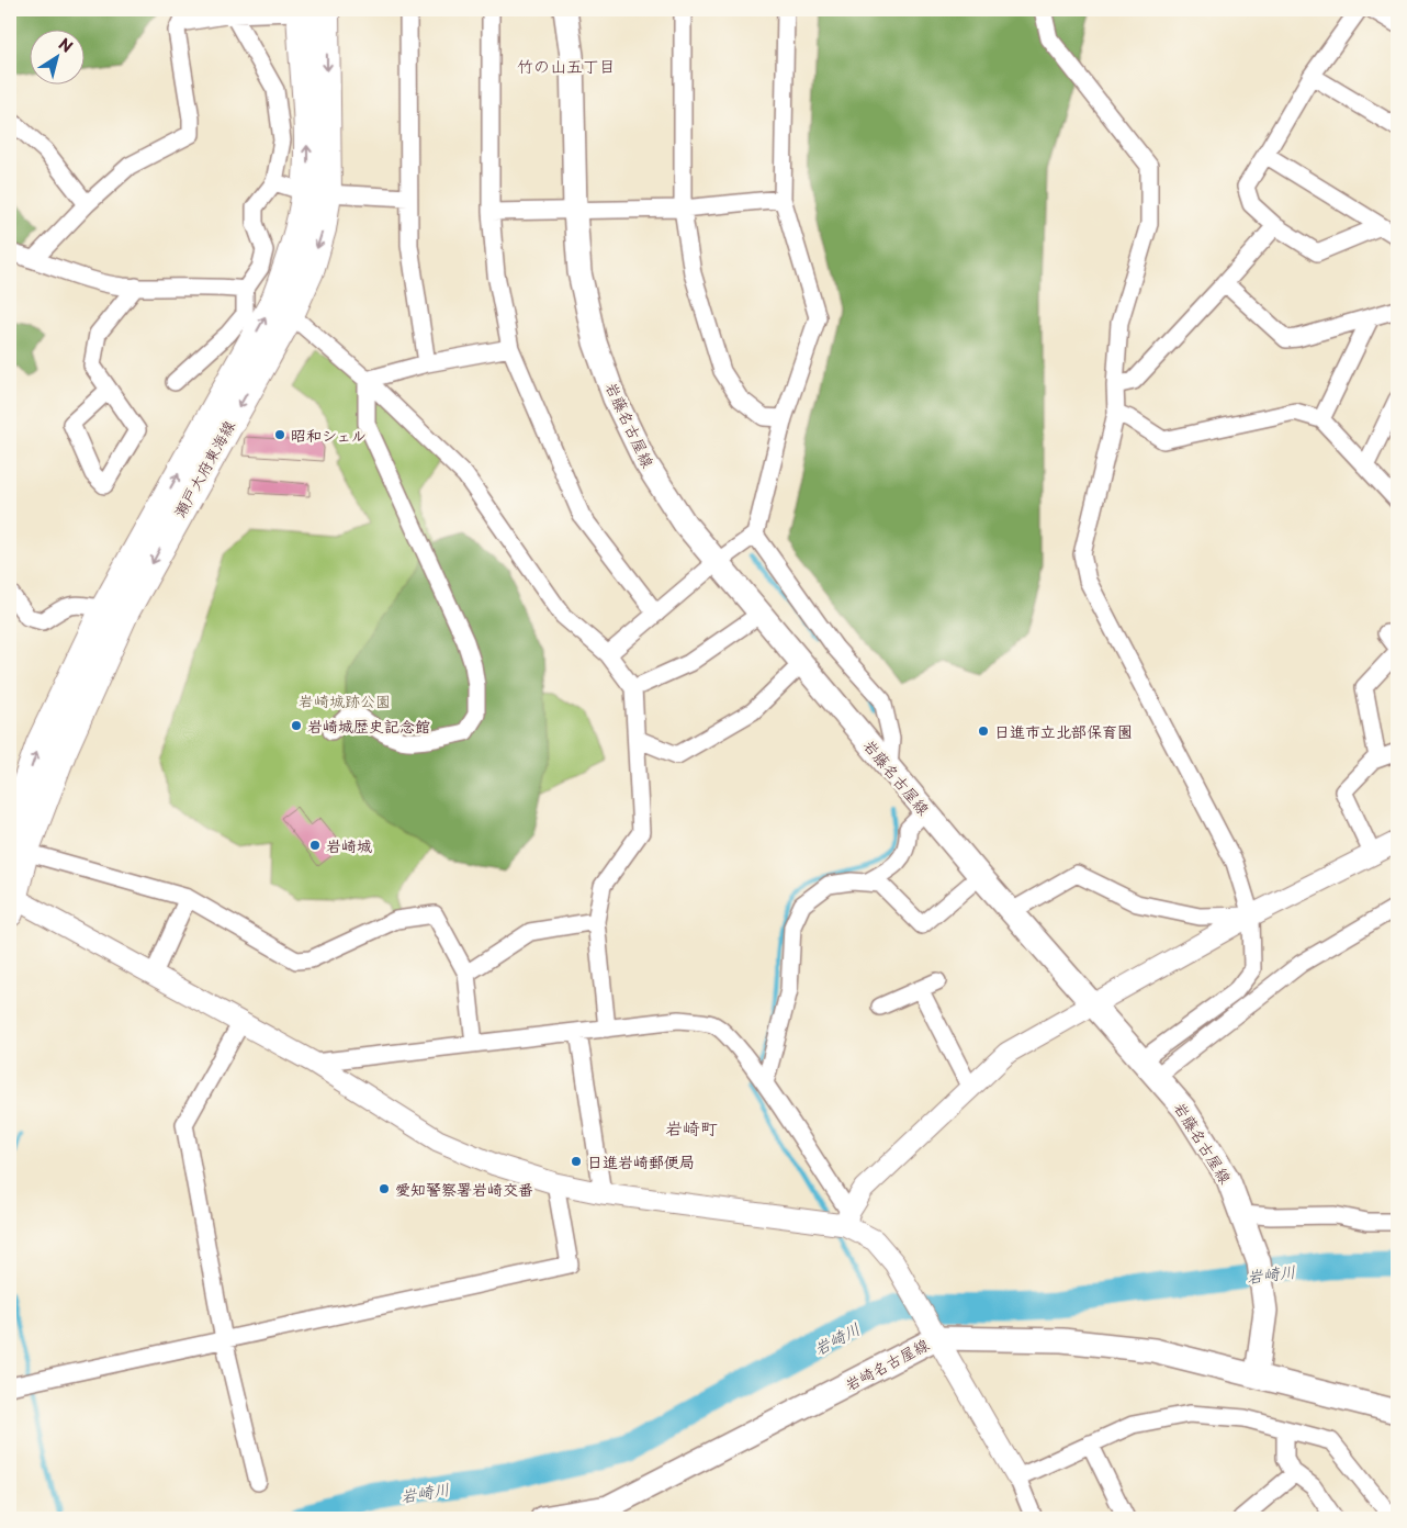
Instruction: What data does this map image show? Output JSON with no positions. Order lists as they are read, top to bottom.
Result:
{
  "streets": {
    "main road": ["岩藤名古屋線", "瀬戸大府東海線", "岩崎名古屋線"]
  },
  "crossings": [
    ["岩藤名古屋線", "岩崎名古屋線"]
  ],
  "districts": ["竹の山五丁目", "岩崎町"],
  "water": ["岩崎川"],
  "parks": ["岩崎城跡公園"],
  "places": [
    "昭和シェル",
    "岩崎城歴史記念館",
    "日進市立北部保育園",
    "岩崎城",
    "日進岩崎郵便局",
    "愛知警察署岩崎交番"
  ],
  "north": "top right"
}
